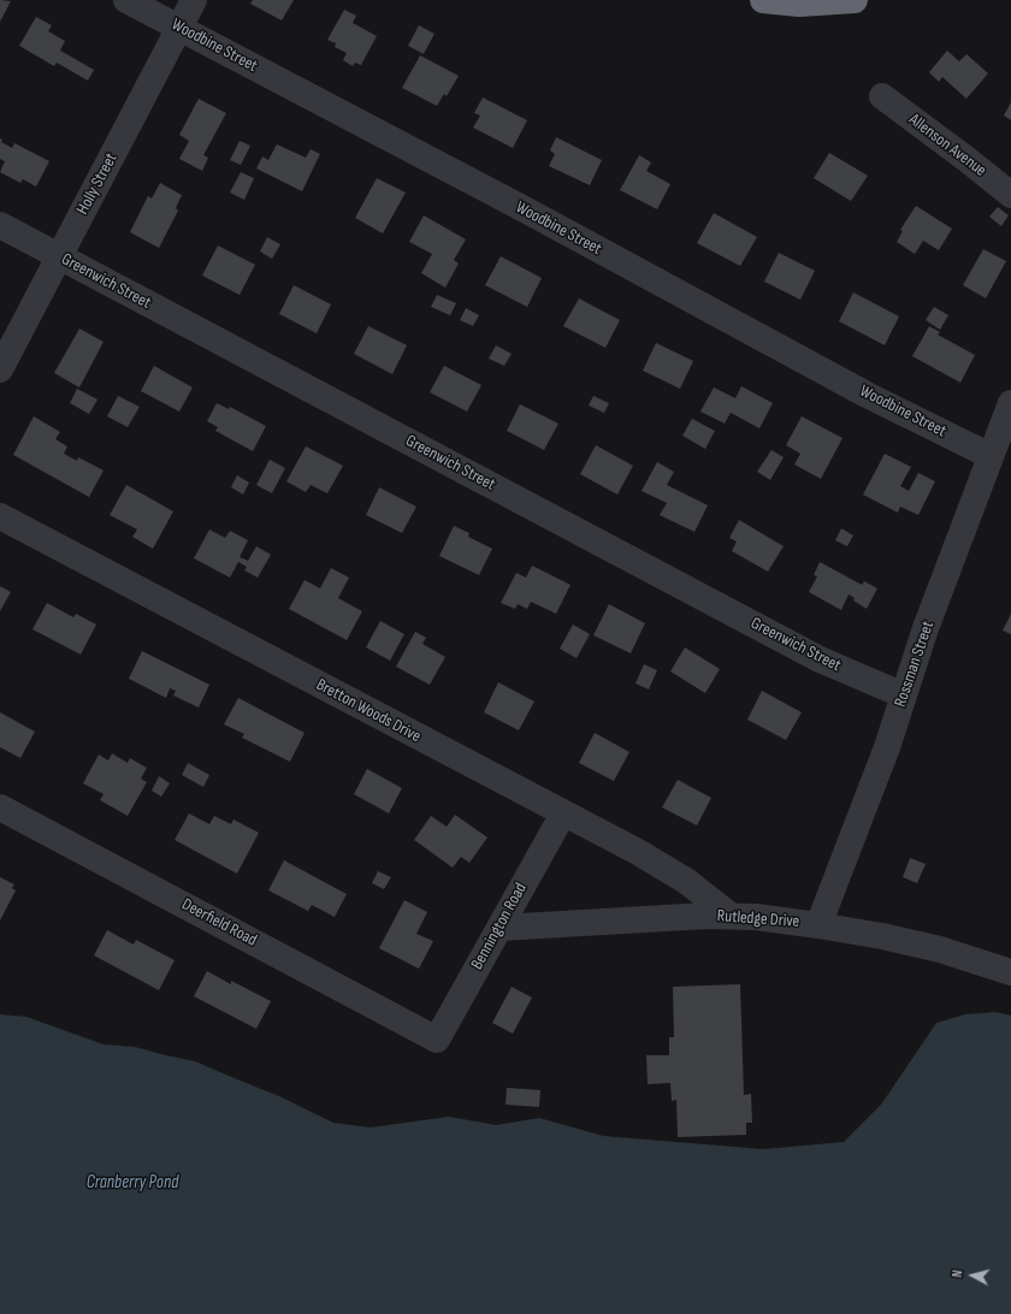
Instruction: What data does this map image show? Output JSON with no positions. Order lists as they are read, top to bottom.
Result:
{
  "streets": {
    "street": [
      "Woodbine Street",
      "Allenson Avenue",
      "Holly Street",
      "Greenwich Street",
      "Rossman Street",
      "Bretton Woods Drive",
      "Rutledge Drive",
      "Deerfield Road",
      "Bennington Road"
    ]
  },
  "crossings": [
    ["Woodbine Street", "Holly Street"],
    ["Woodbine Street", "Rossman Street"],
    ["Holly Street", "Greenwich Street"],
    ["Greenwich Street", "Rossman Street"],
    ["Rossman Street", "Rutledge Drive"],
    ["Bretton Woods Drive", "Rutledge Drive"],
    ["Bretton Woods Drive", "Bennington Road"],
    ["Rutledge Drive", "Bennington Road"],
    ["Deerfield Road", "Bennington Road"]
  ],
  "water": ["Cranberry Pond"],
  "north": "left"
}
